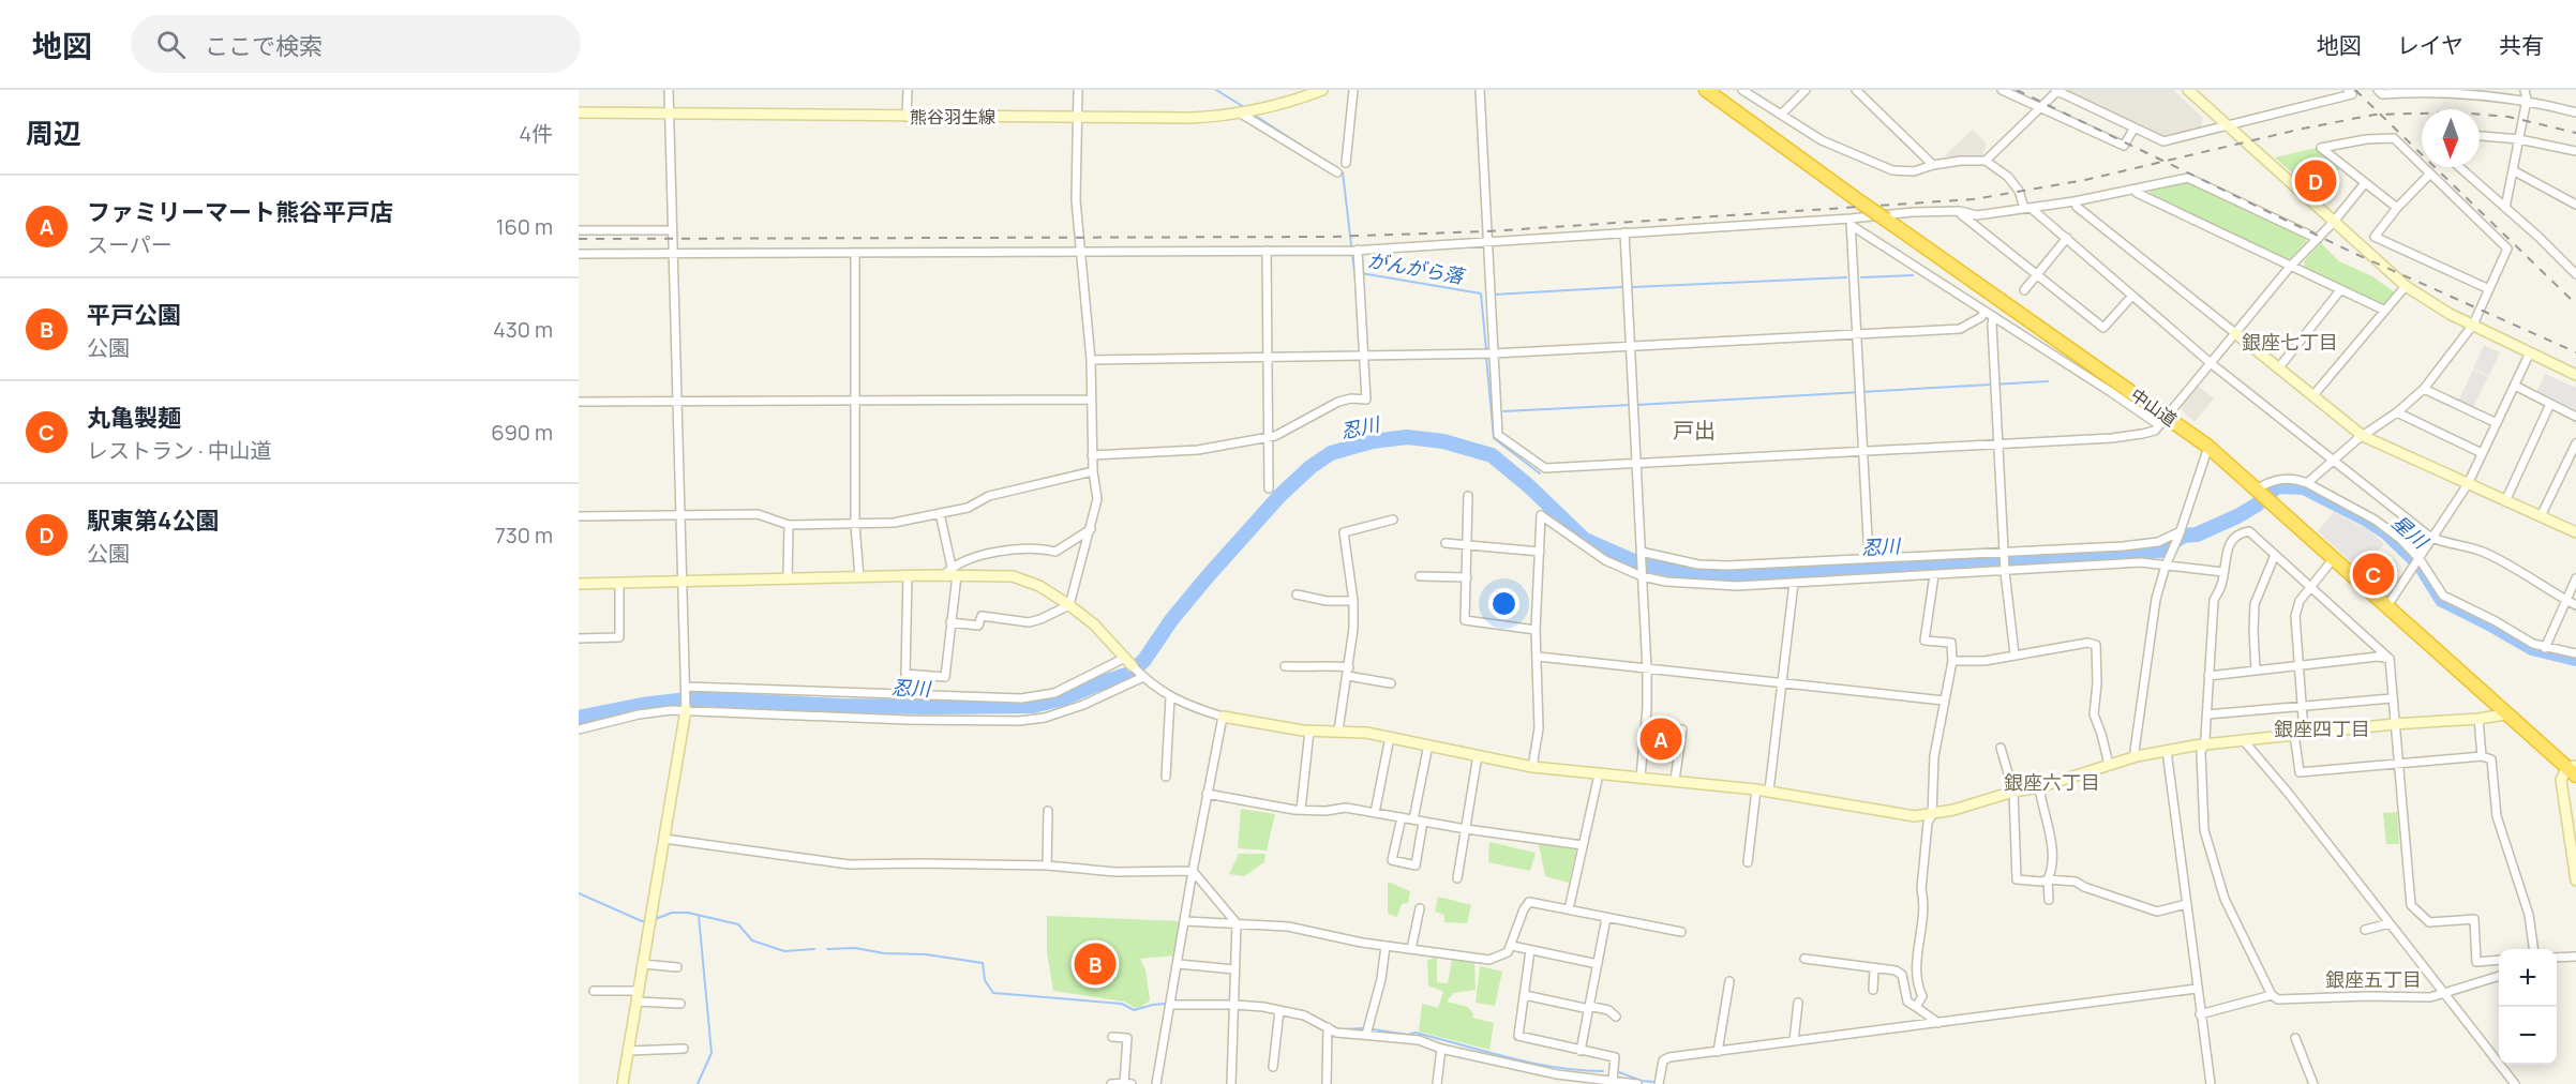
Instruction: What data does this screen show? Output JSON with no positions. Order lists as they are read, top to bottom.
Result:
{
  "streets": {
    "highway": ["中山道"],
    "street": ["熊谷羽生線"]
  },
  "districts": [
    "銀座七丁目",
    "戸出",
    "銀座四丁目",
    "銀座六丁目",
    "銀座五丁目"
  ],
  "water": ["がんがら落", "忍川", "星川"],
  "north": "bottom",
  "page": {
    "header": "地図",
    "search": "ここで検索",
    "nav": ["地図", "レイヤ", "共有"],
    "heading": ["周辺", "4件"],
    "pins": [
      "D",
      "C",
      "A",
      "B"
    ],
    "list": [
      {
        "mark": "A",
        "name": "ファミリーマート熊谷平戸店",
        "note": "スーパー",
        "value": "160 m"
      },
      {
        "mark": "B",
        "name": "平戸公園",
        "note": "公園",
        "value": "430 m"
      },
      {
        "mark": "C",
        "name": "丸亀製麺",
        "note": "レストラン · 中山道",
        "value": "690 m"
      },
      {
        "mark": "D",
        "name": "駅東第4公園",
        "note": "公園",
        "value": "730 m"
      }
    ],
    "map_buttons": ["+", "−"]
  }
}
